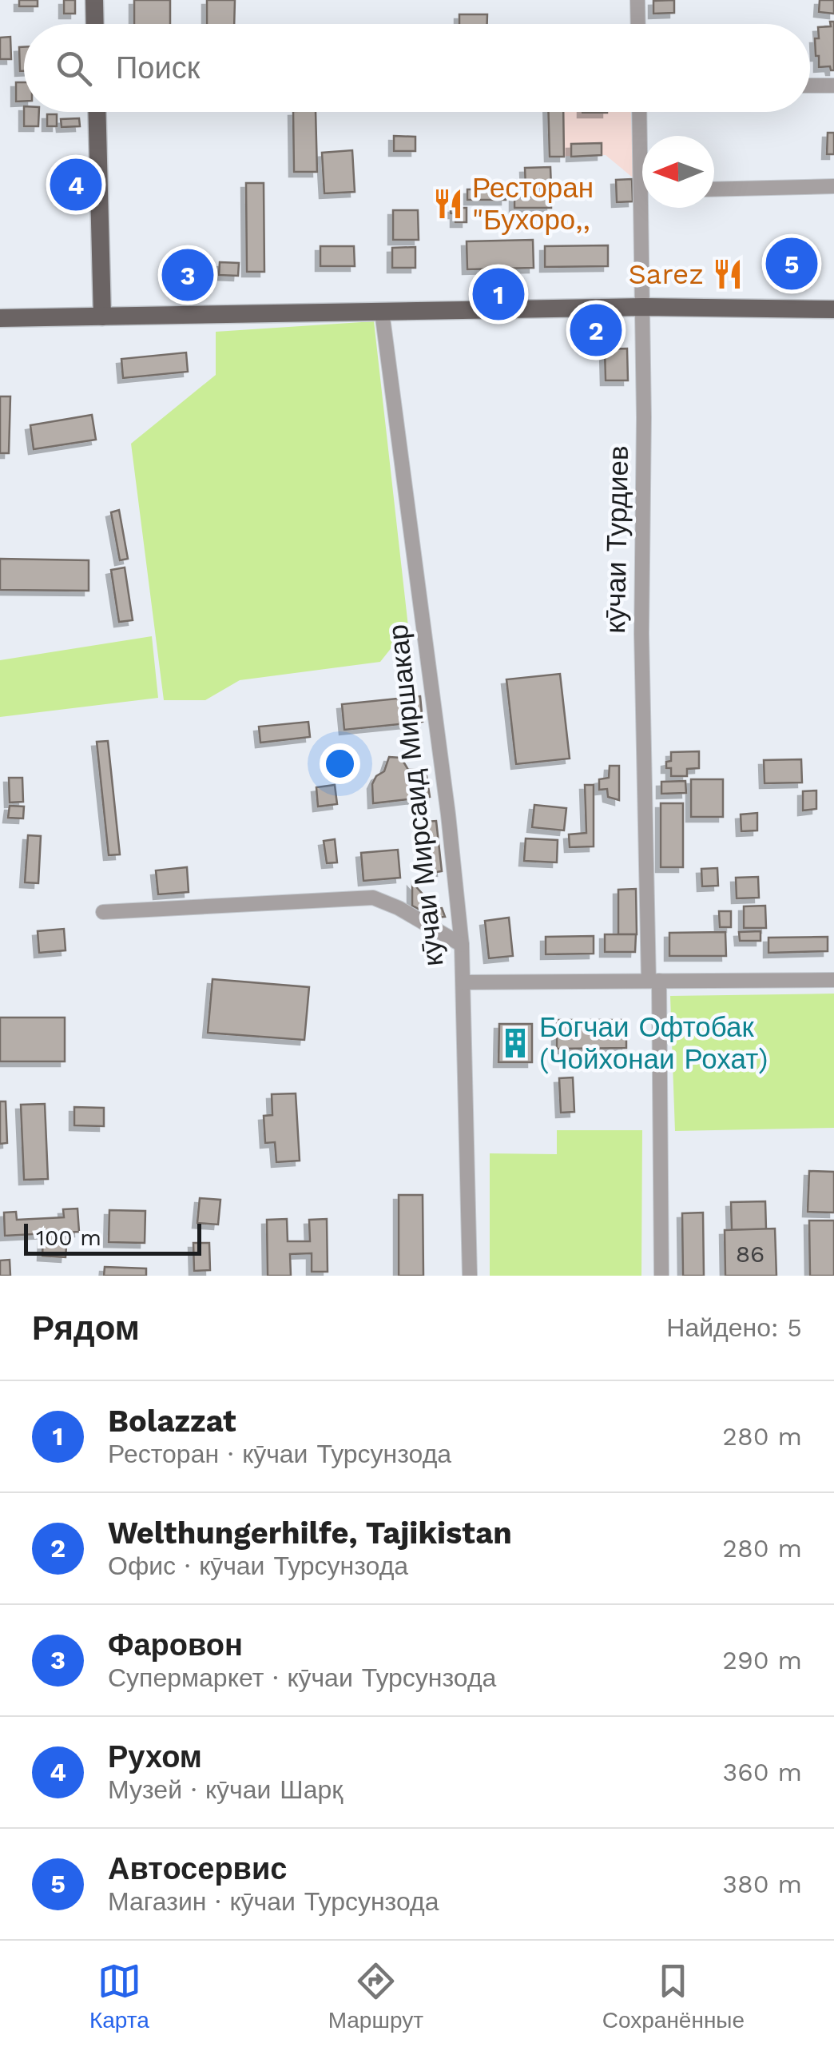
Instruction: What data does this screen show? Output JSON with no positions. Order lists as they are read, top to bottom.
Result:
{
  "streets": {
    "street": ["кӯчаи Турдиев", "кӯчаи Мирсаид Миршакар"]
  },
  "places": {
    "restaurant": ["Ресторан \"Бухоро,,", "Sarez"],
    "building": ["Богчаи Офтобак (Чойхонаи Рохат)"]
  },
  "house_numbers": ["86"],
  "scale_bar": "100 m",
  "north": "left",
  "page": {
    "search": "Поиск",
    "pins": [
      "4",
      "5",
      "3",
      "1",
      "2"
    ],
    "scale": "100 m",
    "heading": ["Рядом", "Найдено: 5"],
    "list": [
      {
        "mark": "1",
        "name": "Bolazzat",
        "note": "Ресторан · кӯчаи Турсунзода",
        "value": "280 m"
      },
      {
        "mark": "2",
        "name": "Welthungerhilfe, Tajikistan",
        "note": "Офис · кӯчаи Турсунзода",
        "value": "280 m"
      },
      {
        "mark": "3",
        "name": "Фаровон",
        "note": "Супермаркет · кӯчаи Турсунзода",
        "value": "290 m"
      },
      {
        "mark": "4",
        "name": "Рухом",
        "note": "Музей · кӯчаи Шарқ",
        "value": "360 m"
      },
      {
        "mark": "5",
        "name": "Автосервис",
        "note": "Магазин · кӯчаи Турсунзода",
        "value": "380 m"
      }
    ],
    "nav": ["Карта", "Маршрут", "Сохранённые"]
  }
}
